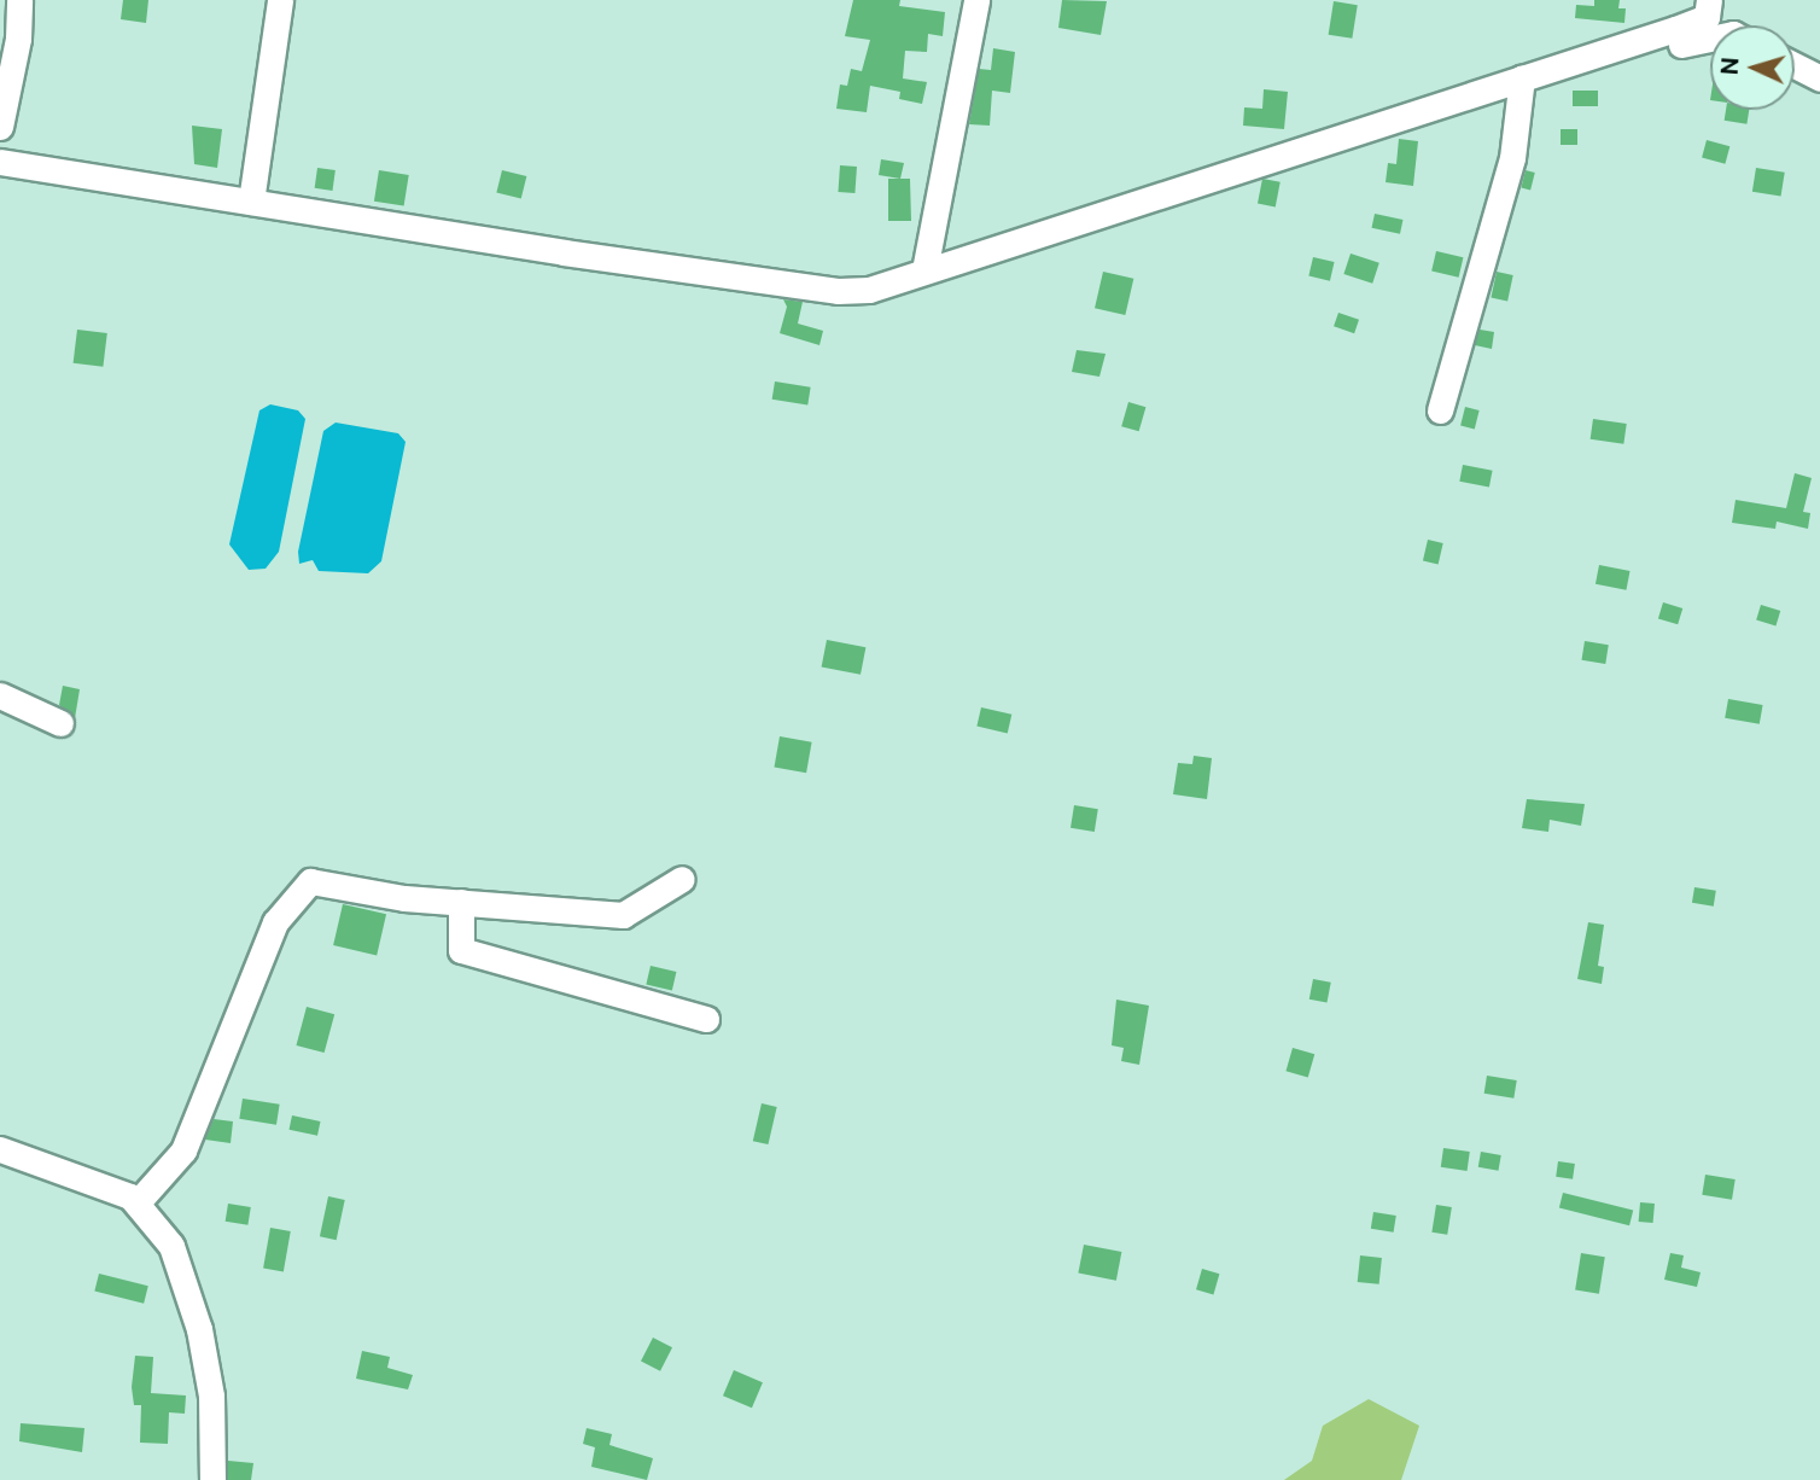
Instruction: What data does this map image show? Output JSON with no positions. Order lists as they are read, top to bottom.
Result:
{
  "north": "left"
}
